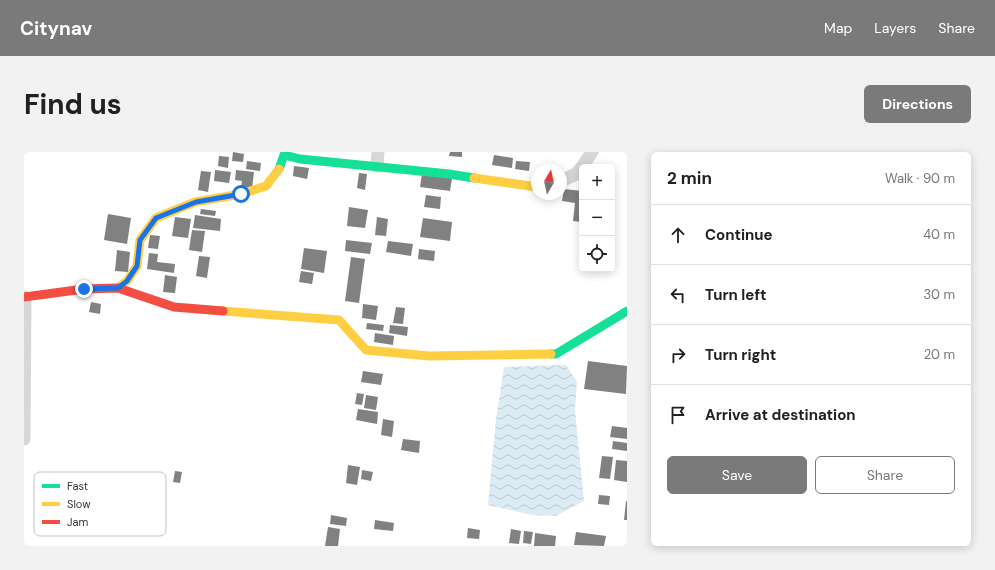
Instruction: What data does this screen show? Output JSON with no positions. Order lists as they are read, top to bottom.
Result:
{
  "legend": ["Fast", "Slow", "Jam"],
  "north": "top",
  "page": {
    "header": "Citynav",
    "nav": ["Map", "Layers", "Share"],
    "buttons": [
      "Directions",
      ["Save", "Share"]
    ],
    "title": "Find us",
    "heading": ["2 min", "Walk · 90 m"],
    "map_buttons": ["+", "−"],
    "list": [
      ["Continue", "40 m"],
      ["Turn left", "30 m"],
      ["Turn right", "20 m"],
      "Arrive at destination"
    ]
  }
}
